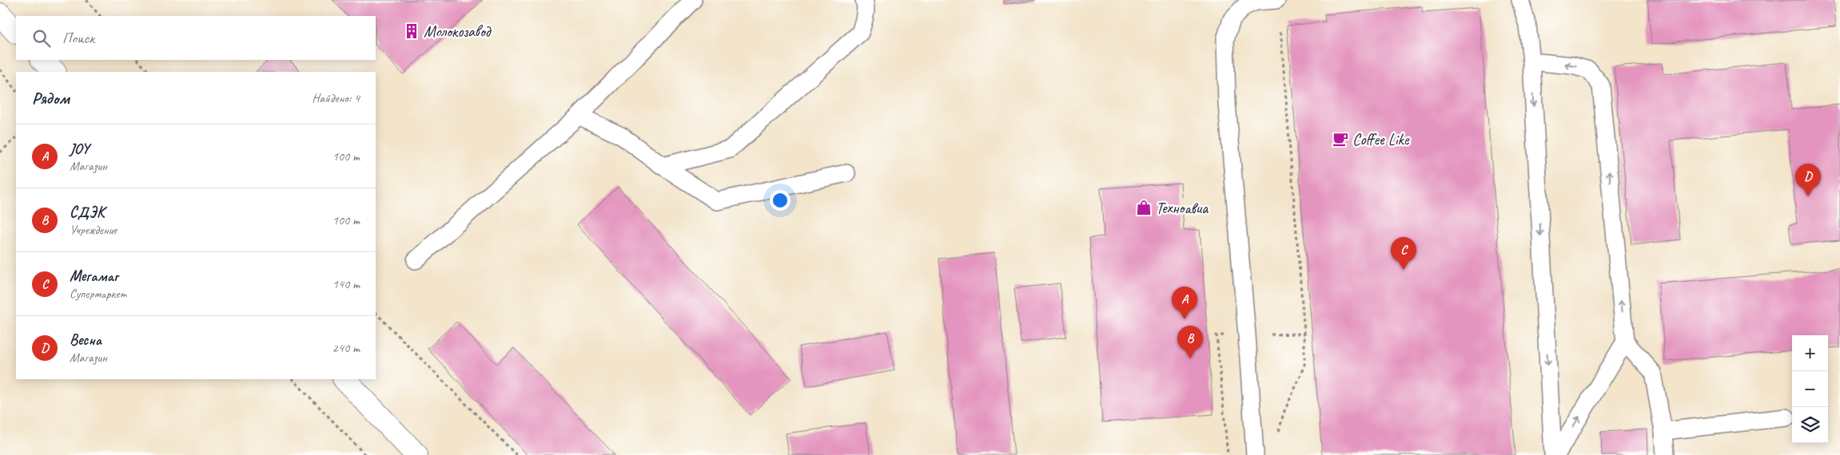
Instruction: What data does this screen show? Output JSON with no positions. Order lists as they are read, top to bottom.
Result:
{
  "places": {
    "building": ["Молокозавод"],
    "cafe": ["Coffee Like"],
    "shop": ["Техноавиа"]
  },
  "page": {
    "search": "Поиск",
    "heading": ["Рядом", "Найдено: 4"],
    "list": [
      {
        "mark": "A",
        "name": "JOY",
        "note": "Магазин",
        "value": "100 m"
      },
      {
        "mark": "B",
        "name": "СДЭК",
        "note": "Учреждение",
        "value": "100 m"
      },
      {
        "mark": "C",
        "name": "Мегамаг",
        "note": "Супермаркет",
        "value": "140 m"
      },
      {
        "mark": "D",
        "name": "Весна",
        "note": "Магазин",
        "value": "240 m"
      }
    ],
    "pins": [
      "D",
      "C",
      "A",
      "B"
    ],
    "map_buttons": ["+", "−"]
  }
}
